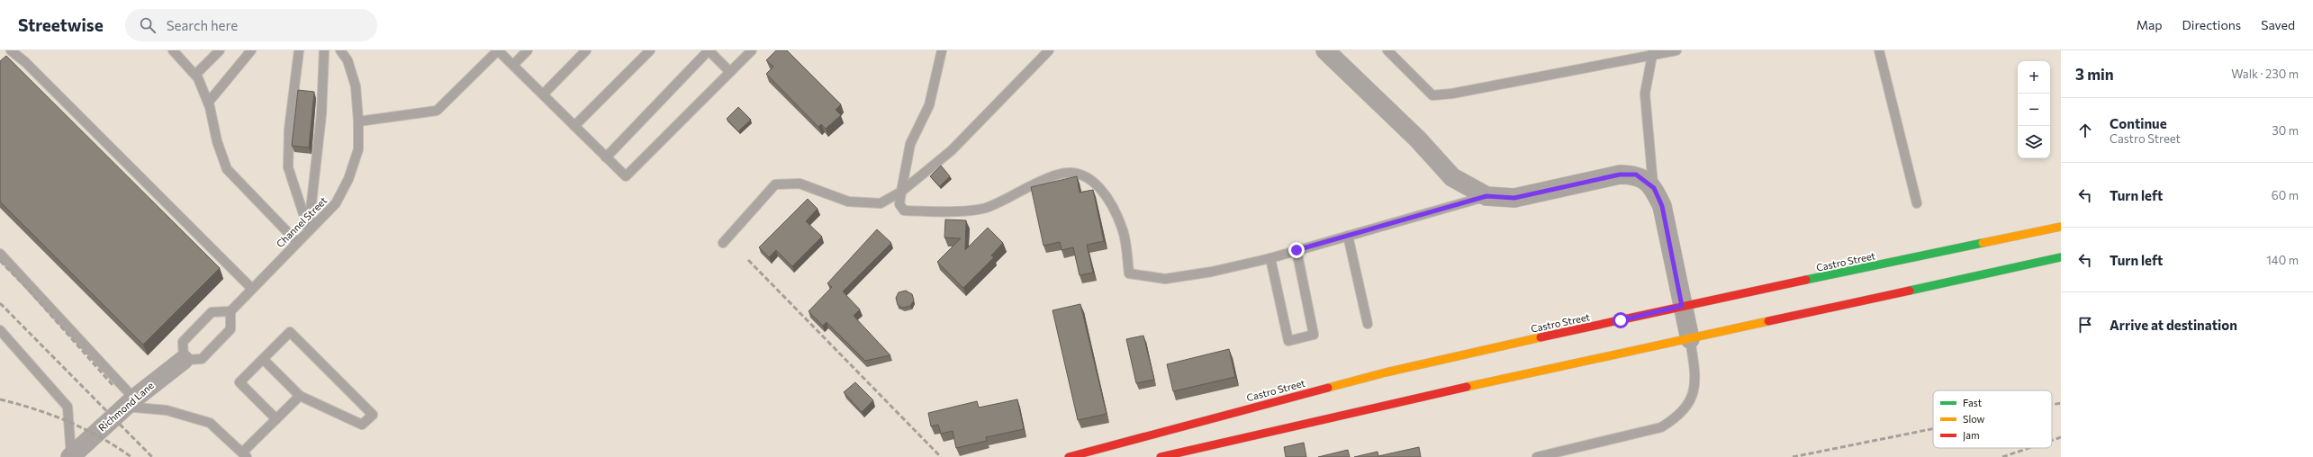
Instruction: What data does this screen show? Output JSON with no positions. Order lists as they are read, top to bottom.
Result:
{
  "streets": {
    "main road": ["Castro Street"],
    "street": ["Richmond Lane"],
    "lane": ["Channel Street"]
  },
  "legend": ["Fast", "Slow", "Jam"],
  "page": {
    "header": "Streetwise",
    "search": "Search here",
    "nav": ["Map", "Directions", "Saved"],
    "heading": ["3 min", "Walk · 230 m"],
    "map_buttons": ["+", "−"],
    "list": [
      ["Continue", "Castro Street", "30 m"],
      ["Turn left", "60 m"],
      ["Turn left", "140 m"],
      "Arrive at destination"
    ]
  }
}
